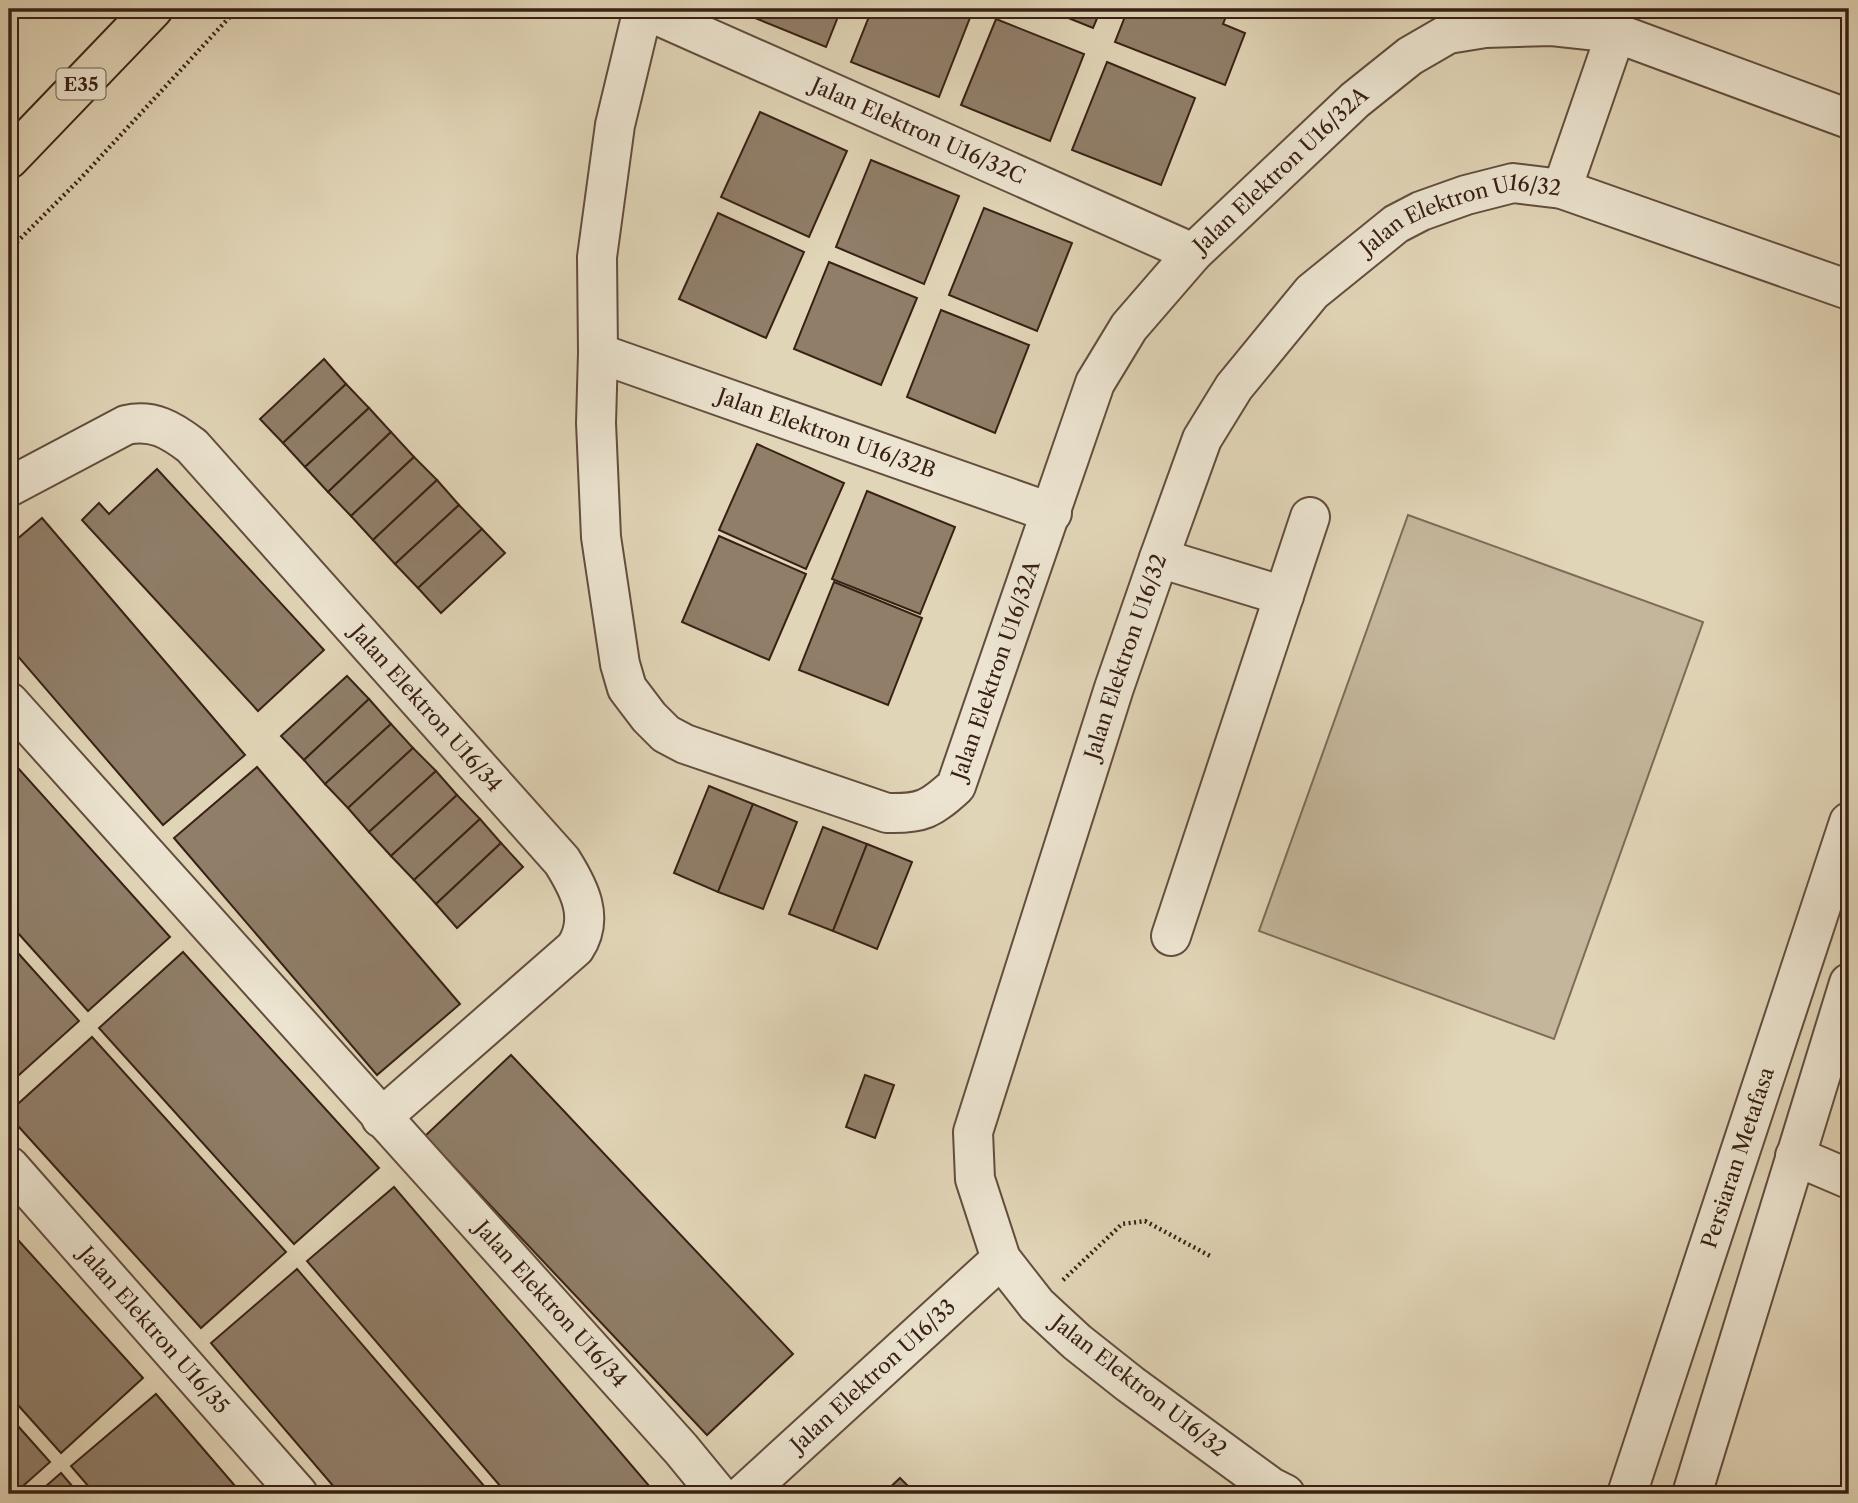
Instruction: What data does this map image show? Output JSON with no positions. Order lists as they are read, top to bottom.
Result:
{
  "streets": {
    "highway": ["E35"],
    "street": [
      "Jalan Elektron U16/32C",
      "Jalan Elektron U16/32A",
      "Jalan Elektron U16/32",
      "Jalan Elektron U16/32B",
      "Jalan Elektron U16/34",
      "Persiaran Metafasa",
      "Jalan Elektron U16/35",
      "Jalan Elektron U16/33"
    ]
  },
  "crossings": [
    ["Jalan Elektron U16/32C", "Jalan Elektron U16/32A"],
    ["Jalan Elektron U16/32A", "Jalan Elektron U16/32B"],
    ["Jalan Elektron U16/32", "Jalan Elektron U16/33"]
  ]
}
